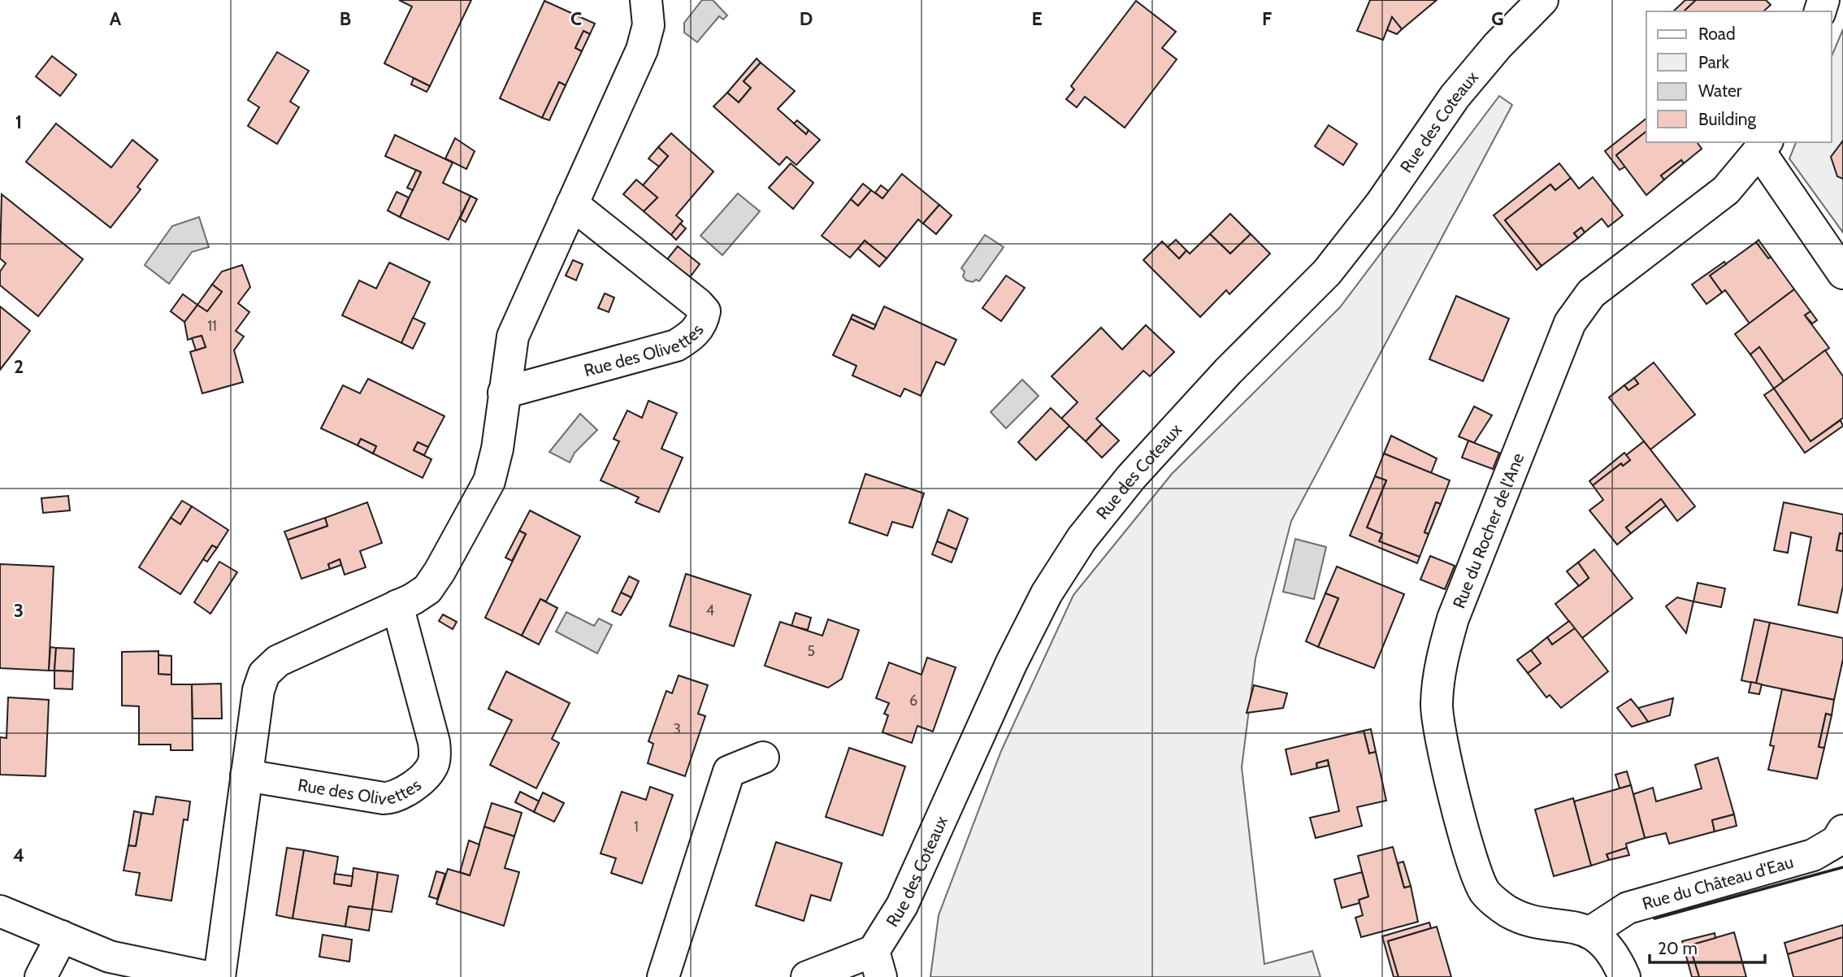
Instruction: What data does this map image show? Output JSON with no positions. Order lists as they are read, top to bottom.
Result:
{
  "streets": {
    "street": [
      "Rue des Coteaux",
      "Rue des Olivettes",
      "Rue du Rocher de l'Ane",
      "Rue du Château d'Eau"
    ]
  },
  "crossings": [
    ["Rue du Rocher de l'Ane", "Rue du Château d'Eau"]
  ],
  "house_numbers": [
    "11",
    "4",
    "5",
    "6",
    "3",
    "1"
  ],
  "legend": [
    "Road",
    "Park",
    "Water",
    "Building"
  ],
  "scale_bar": "20 m",
  "grid": {
    "columns": [
      "A",
      "B",
      "C",
      "D",
      "E",
      "F",
      "G"
    ],
    "rows": [
      "1",
      "2",
      "3",
      "4"
    ]
  }
}
